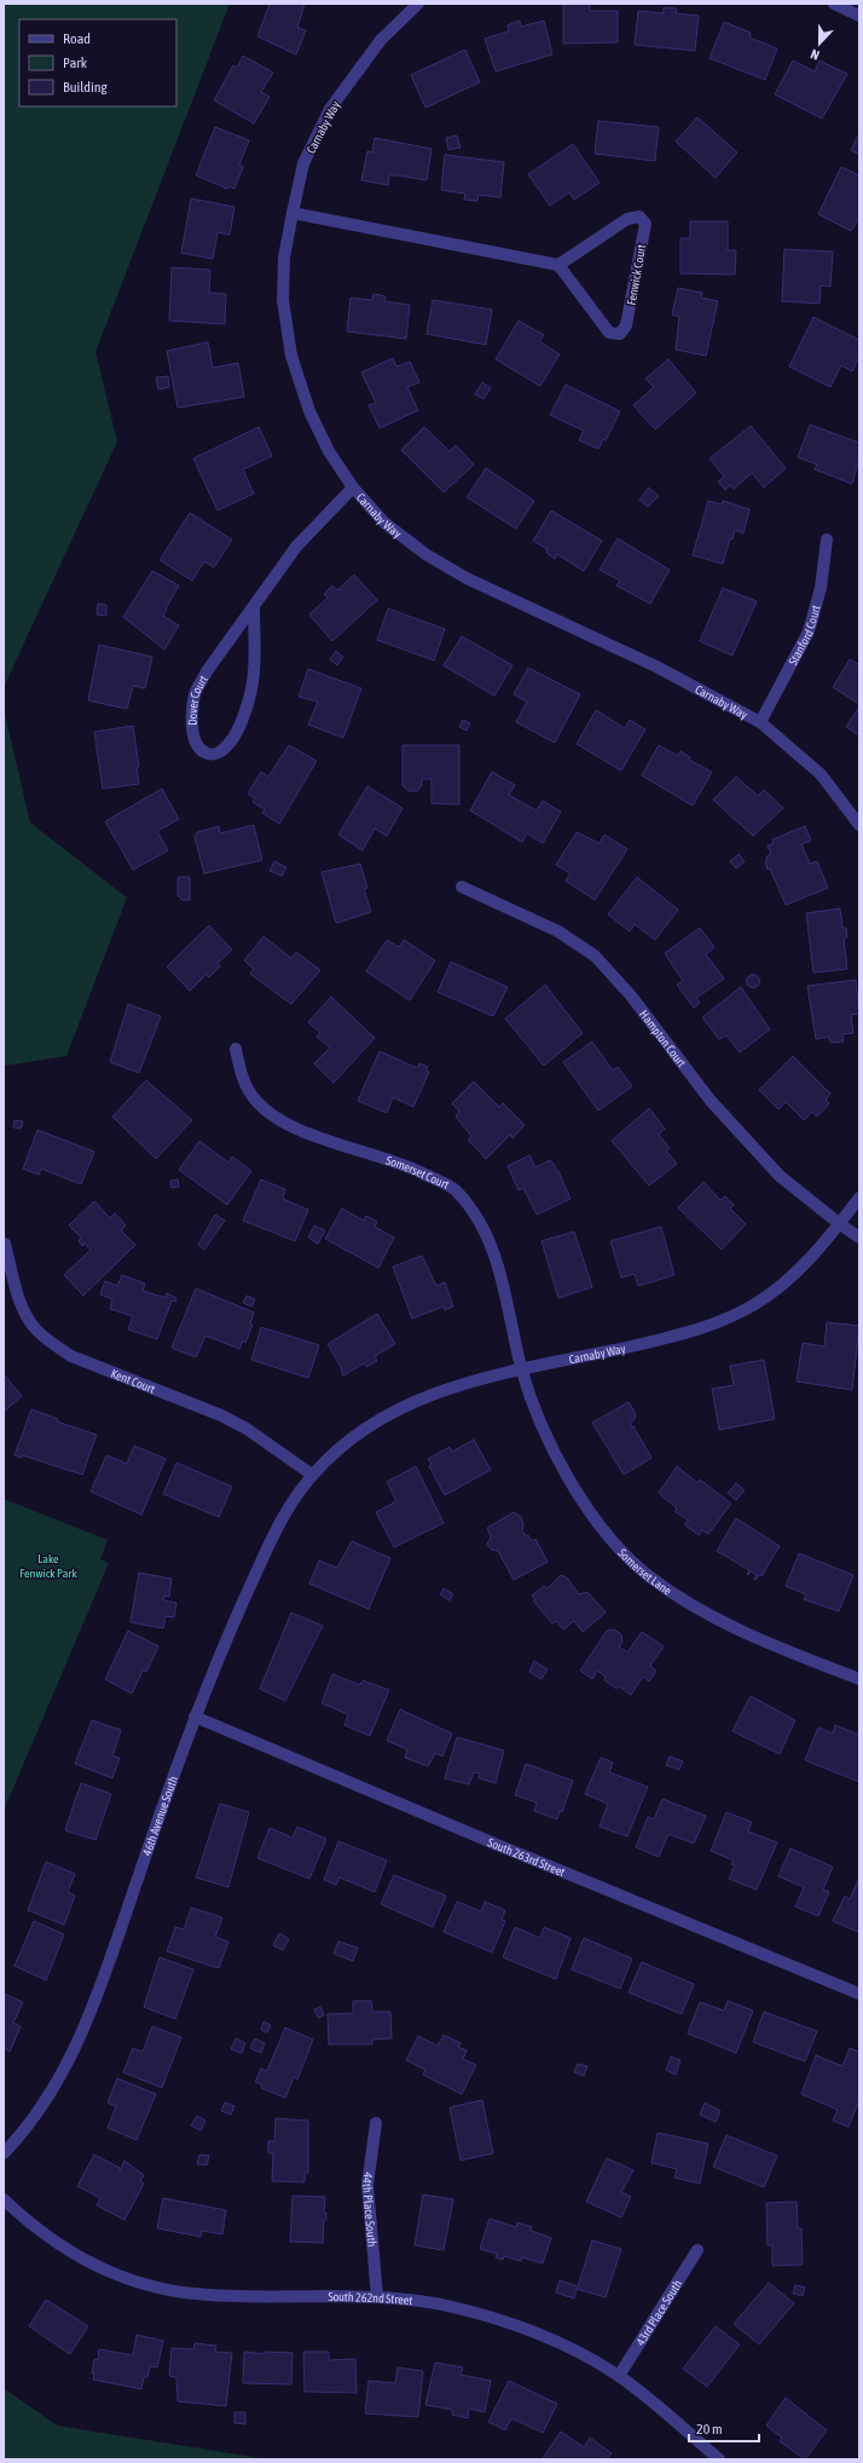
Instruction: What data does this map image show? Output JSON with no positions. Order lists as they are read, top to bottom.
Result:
{
  "streets": {
    "street": [
      "Carnaby Way",
      "Fenwick Court",
      "Stanford Court",
      "Dover Court",
      "Hampton Court",
      "Somerset Court",
      "Kent Court",
      "Somerset Lane",
      "46th Avenue South",
      "South 263rd Street",
      "44th Place South",
      "South 262nd Street",
      "43rd Place South"
    ]
  },
  "crossings": [
    ["Carnaby Way", "Stanford Court"],
    ["Carnaby Way", "Dover Court"],
    ["Carnaby Way", "Hampton Court"],
    ["Carnaby Way", "Somerset Court"],
    ["Carnaby Way", "Kent Court"],
    ["Carnaby Way", "Somerset Lane"],
    ["Carnaby Way", "46th Avenue South"],
    ["Somerset Court", "Somerset Lane"],
    ["Kent Court", "46th Avenue South"],
    ["46th Avenue South", "South 263rd Street"],
    ["44th Place South", "South 262nd Street"],
    ["South 262nd Street", "43rd Place South"]
  ],
  "parks": ["Lake Fenwick Park"],
  "legend": ["Road", "Park", "Building"],
  "scale_bar": "20 m",
  "north": "bottom"
}
